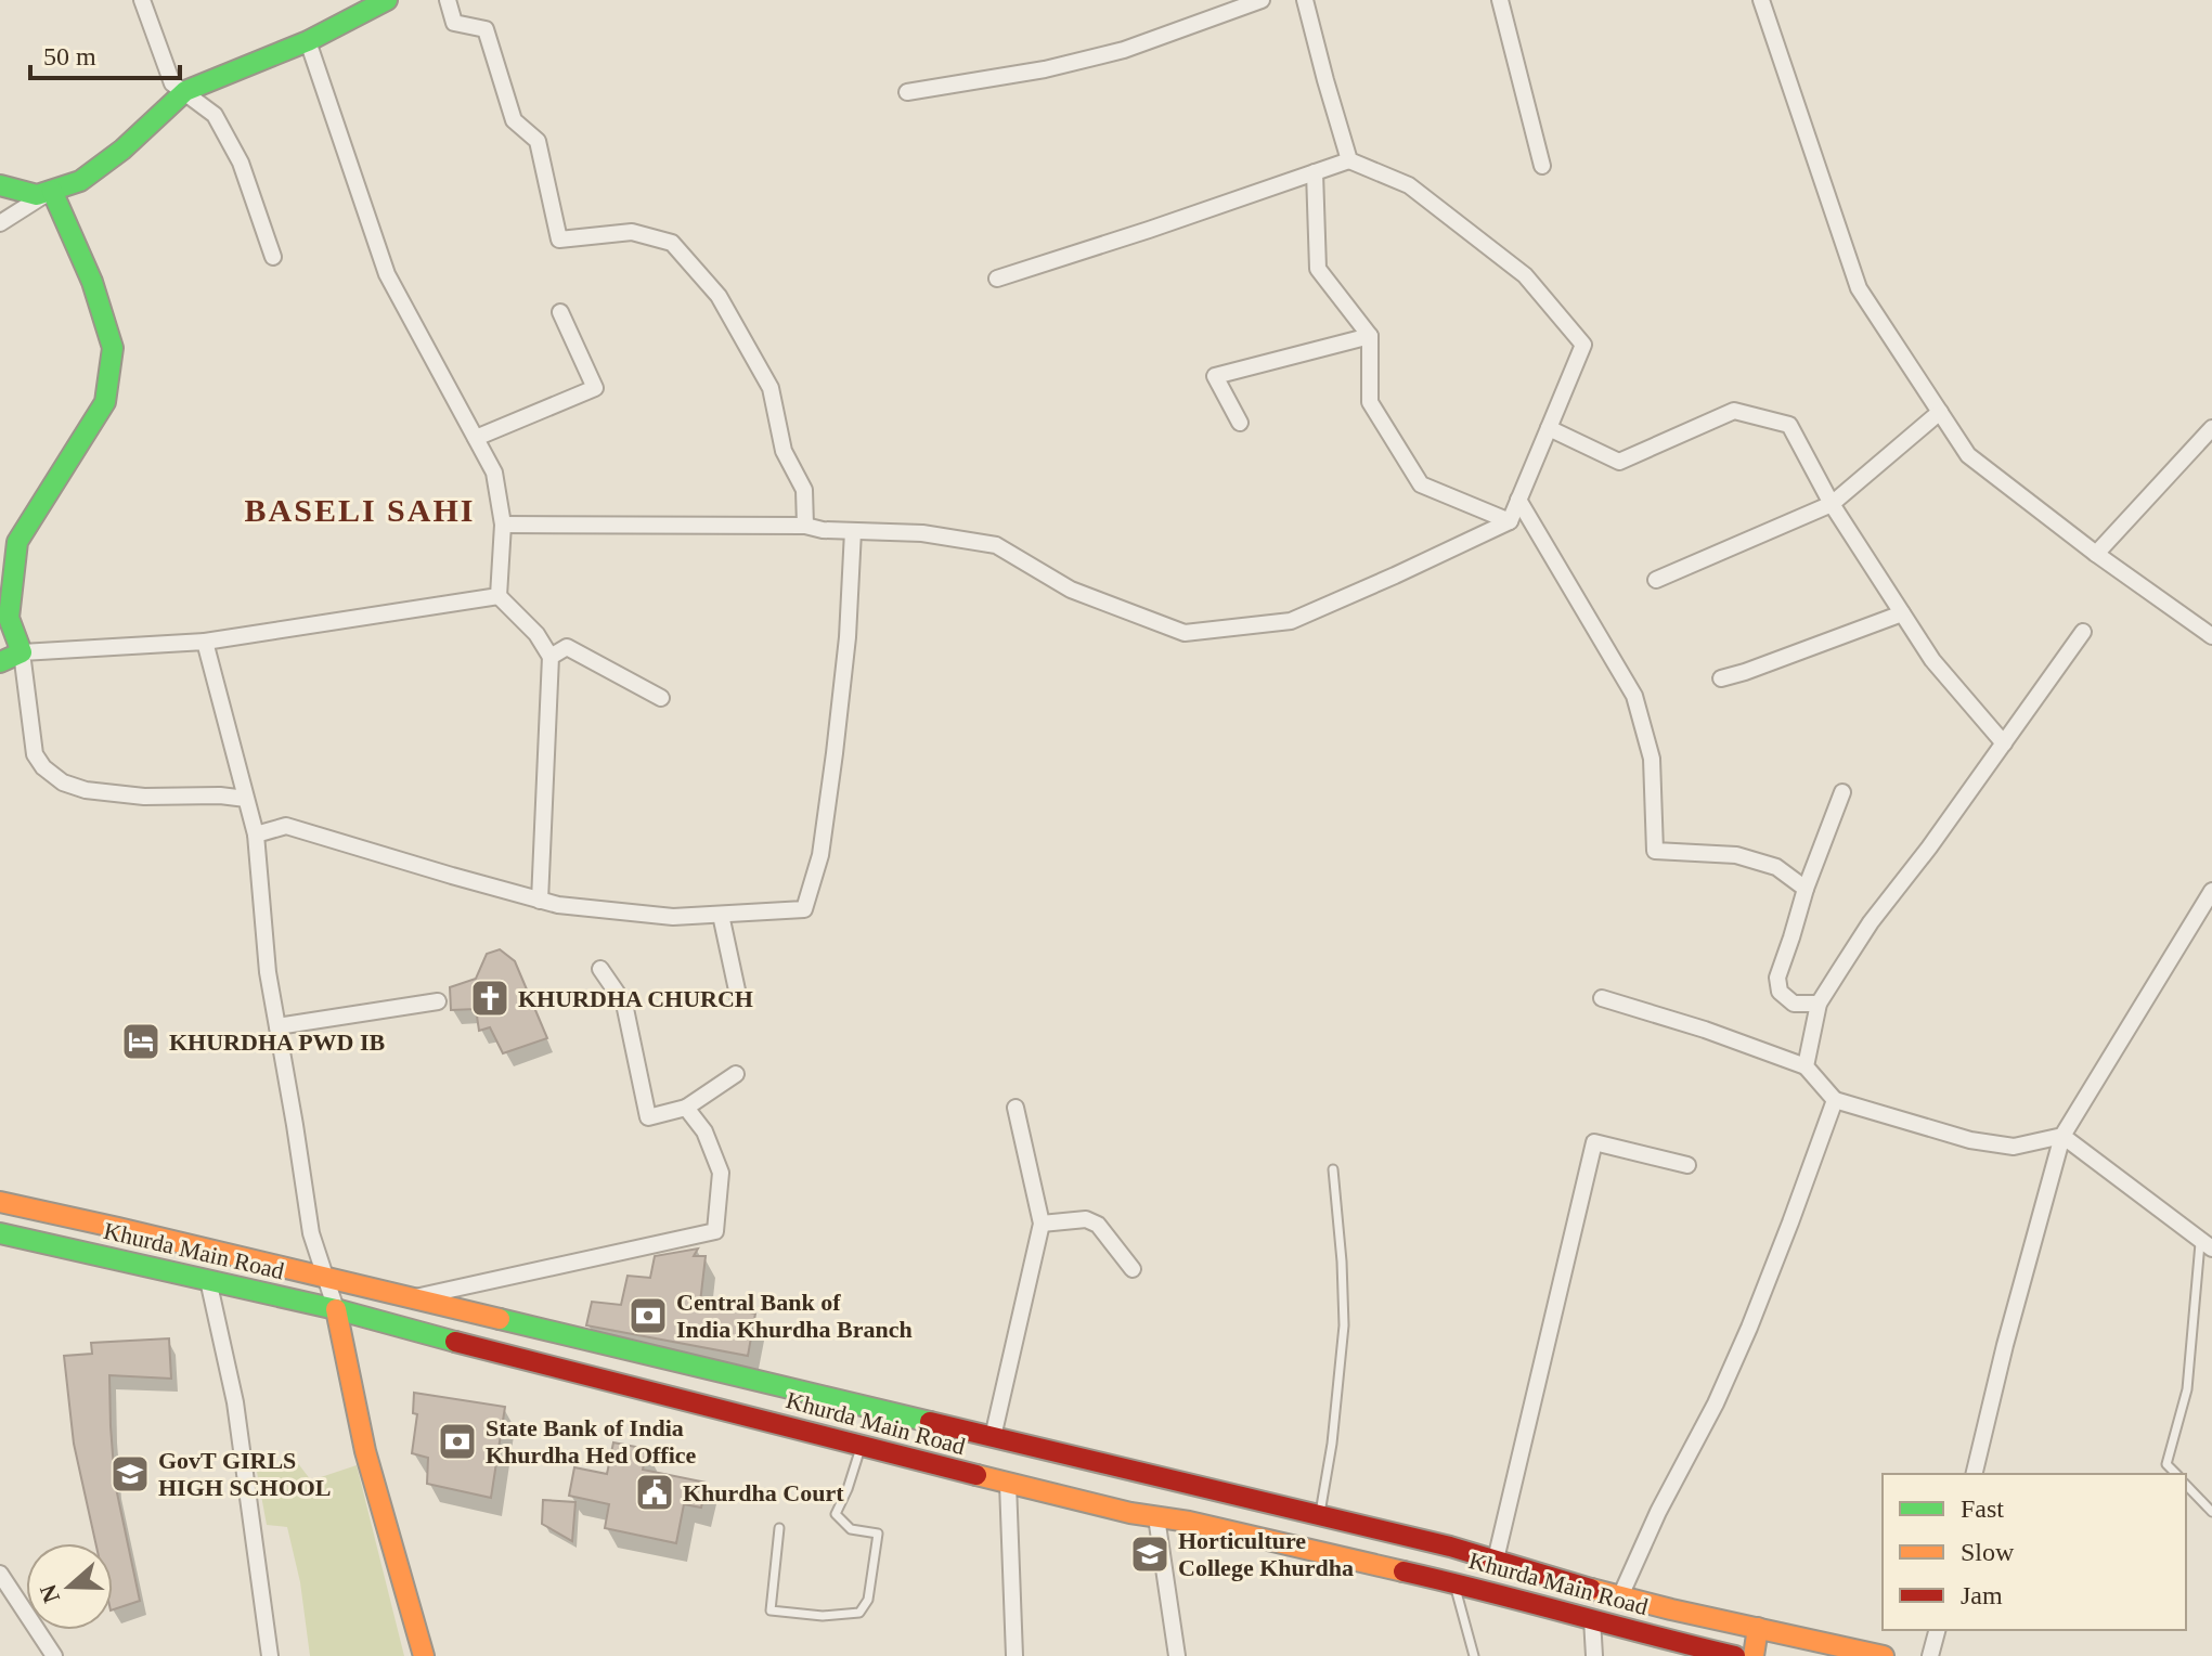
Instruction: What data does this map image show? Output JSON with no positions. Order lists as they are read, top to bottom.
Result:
{
  "streets": {
    "main road": ["Khurda Main Road"]
  },
  "districts": ["BASELI SAHI"],
  "places": {
    "church": ["KHURDHA CHURCH"],
    "hotel": ["KHURDHA PWD IB"],
    "bank": ["Central Bank of India Khurdha Branch", "State Bank of India Khurdha Hed Office"],
    "school or university": ["GovT GIRLS HIGH SCHOOL", "Horticulture College Khurdha"],
    "public building": ["Khurdha Court"]
  },
  "legend": ["Fast", "Slow", "Jam"],
  "scale_bar": "50 m",
  "north": "left"
}
